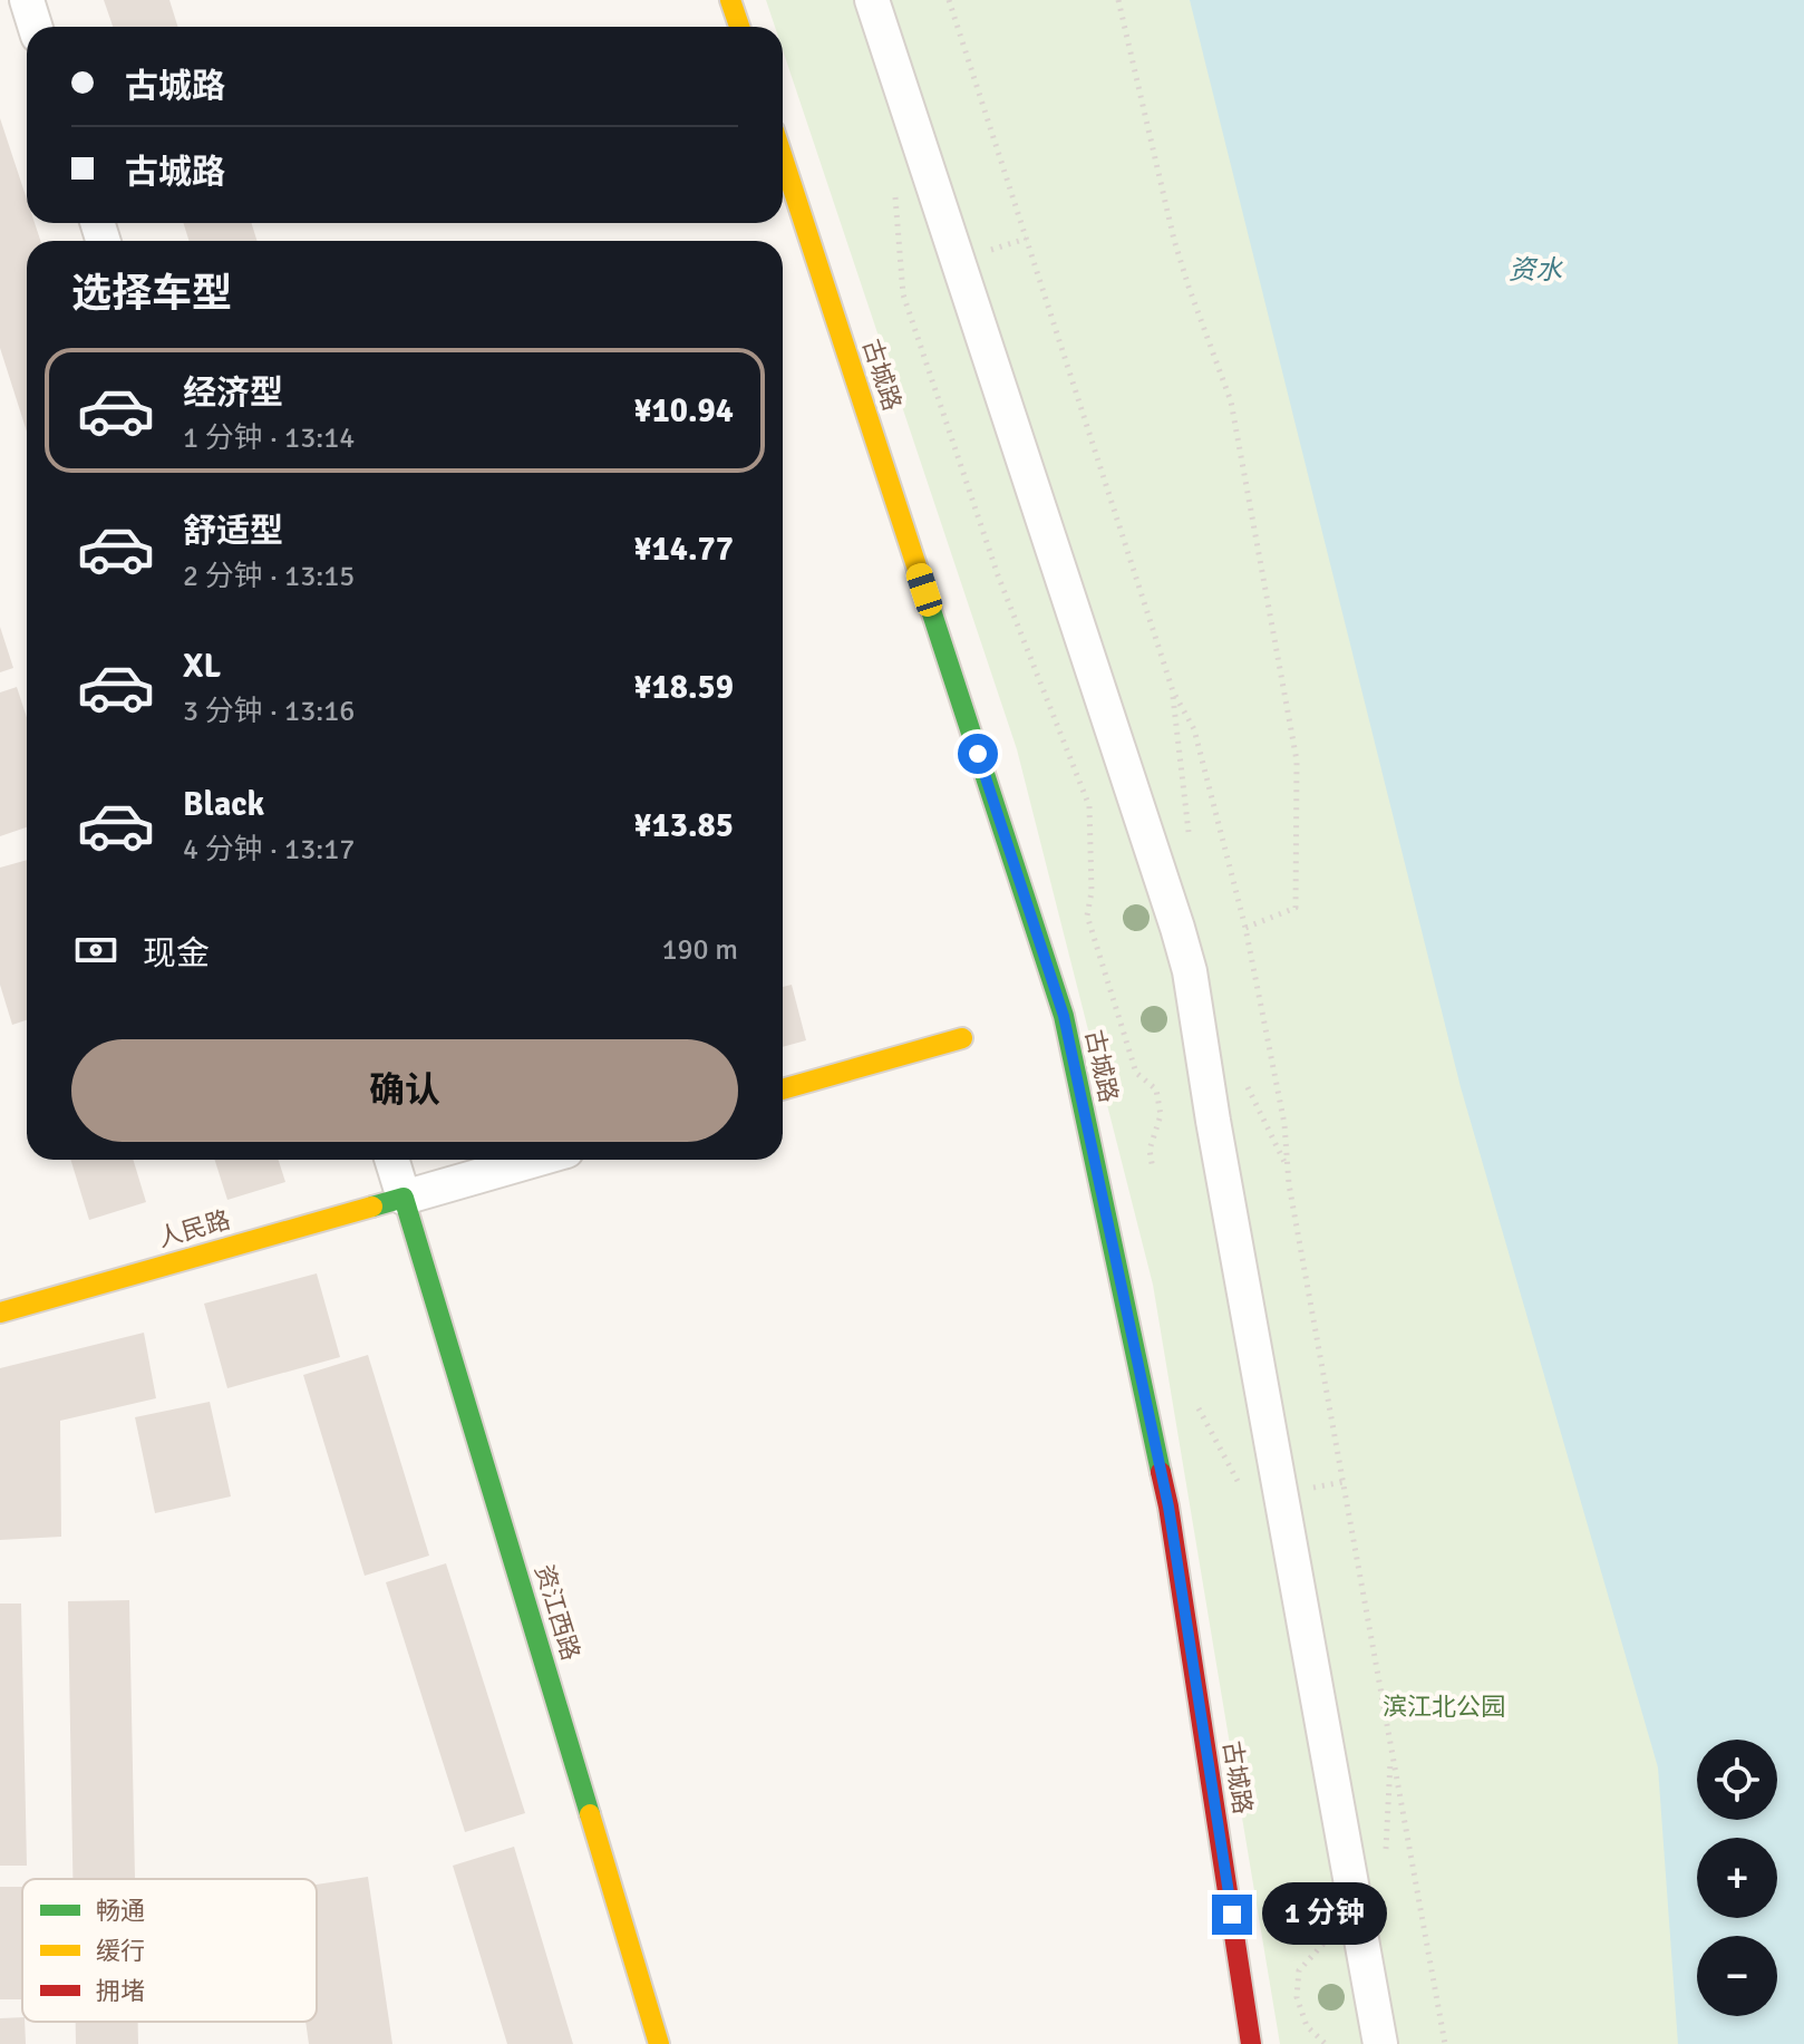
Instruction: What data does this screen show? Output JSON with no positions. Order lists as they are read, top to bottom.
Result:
{
  "streets": {
    "street": ["古城路", "人民路", "资江西路"]
  },
  "crossings": [
    ["人民路", "资江西路"]
  ],
  "water": ["资水"],
  "parks": ["滨江北公园"],
  "legend": ["畅通", "缓行", "拥堵"],
  "page": {
    "banner": ["古城路", "古城路"],
    "heading": "选择车型",
    "list": [
      {
        "name": "经济型",
        "note": "1 分钟 · 13:14",
        "value": "¥10.94"
      },
      {
        "name": "舒适型",
        "note": "2 分钟 · 13:15",
        "value": "¥14.77"
      },
      {
        "name": "XL",
        "note": "3 分钟 · 13:16",
        "value": "¥18.59"
      },
      {
        "name": "Black",
        "note": "4 分钟 · 13:17",
        "value": "¥13.85"
      }
    ],
    "pay": ["现金", "190 m"],
    "buttons": "确认",
    "map_buttons": ["+", "−"],
    "bubble": "1 分钟"
  }
}
